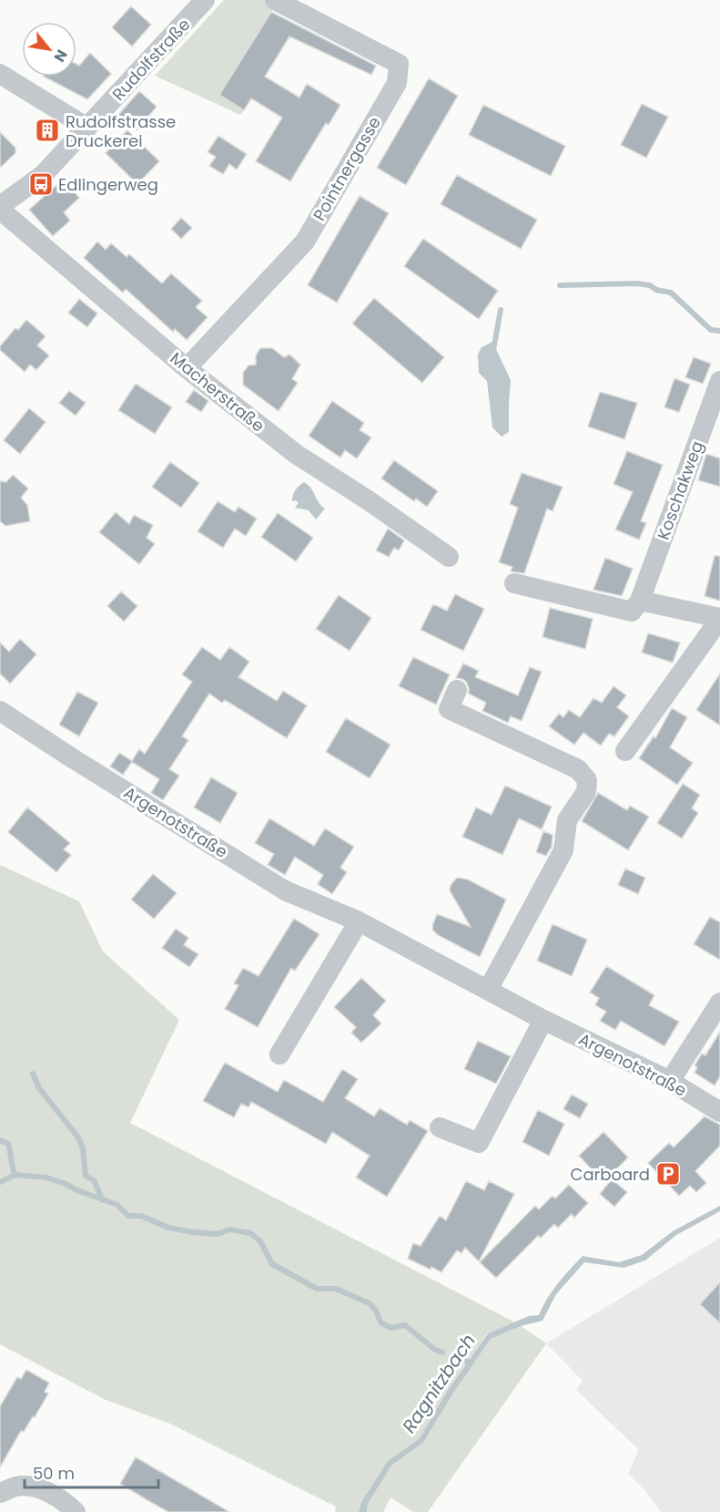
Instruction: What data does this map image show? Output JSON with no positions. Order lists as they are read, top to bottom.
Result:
{
  "streets": {
    "street": [
      "Rudolfstraße",
      "Pointnergasse",
      "Macherstraße",
      "Koschakweg",
      "Argenotstraße"
    ]
  },
  "crossings": [
    ["Pointnergasse", "Macherstraße"]
  ],
  "water": ["Ragnitzbach"],
  "places": {
    "building": ["Rudolfstrasse Druckerei"],
    "bus stop": ["Edlingerweg"],
    "parking": ["Carboard"]
  },
  "scale_bar": "50 m",
  "north": "bottom right"
}
